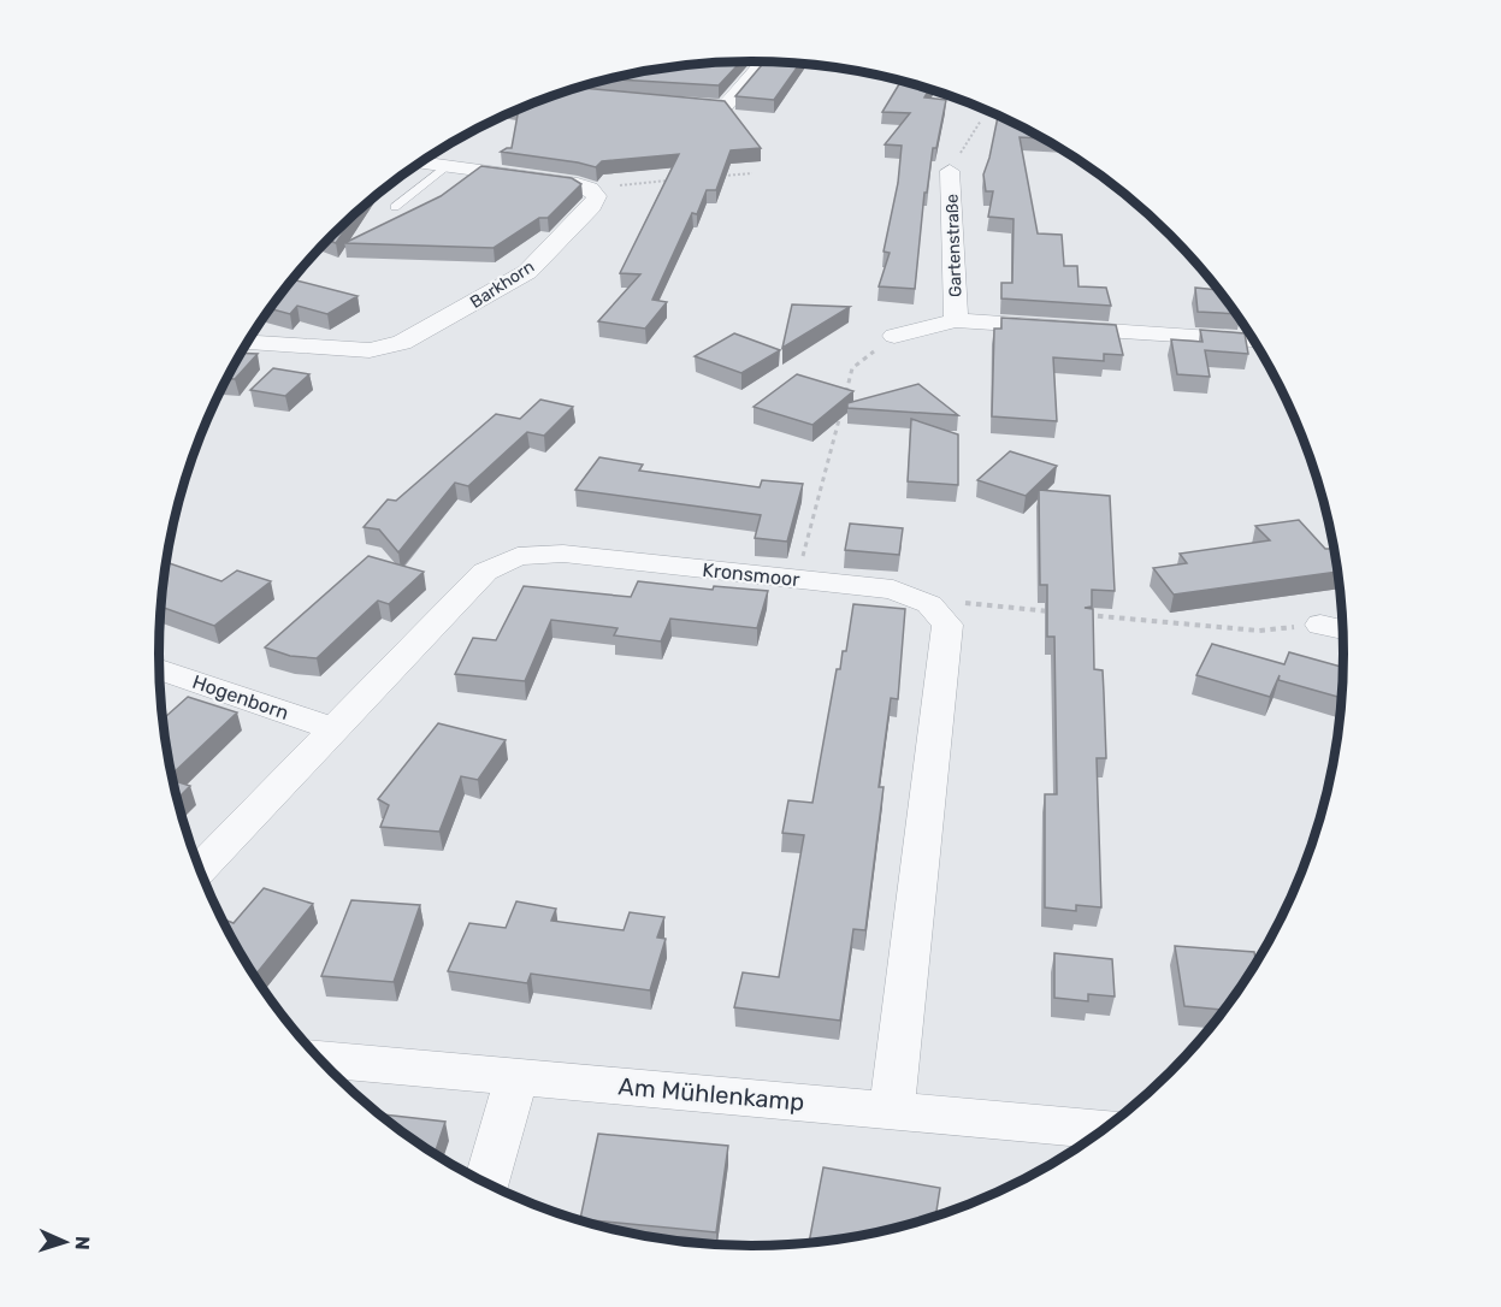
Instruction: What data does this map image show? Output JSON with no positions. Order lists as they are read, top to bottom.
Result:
{
  "streets": {
    "street": [
      "Gartenstraße",
      "Barkhorn",
      "Kronsmoor",
      "Hogenborn",
      "Am Mühlenkamp"
    ]
  },
  "crossings": [
    ["Kronsmoor", "Hogenborn"]
  ],
  "north": "right"
}
